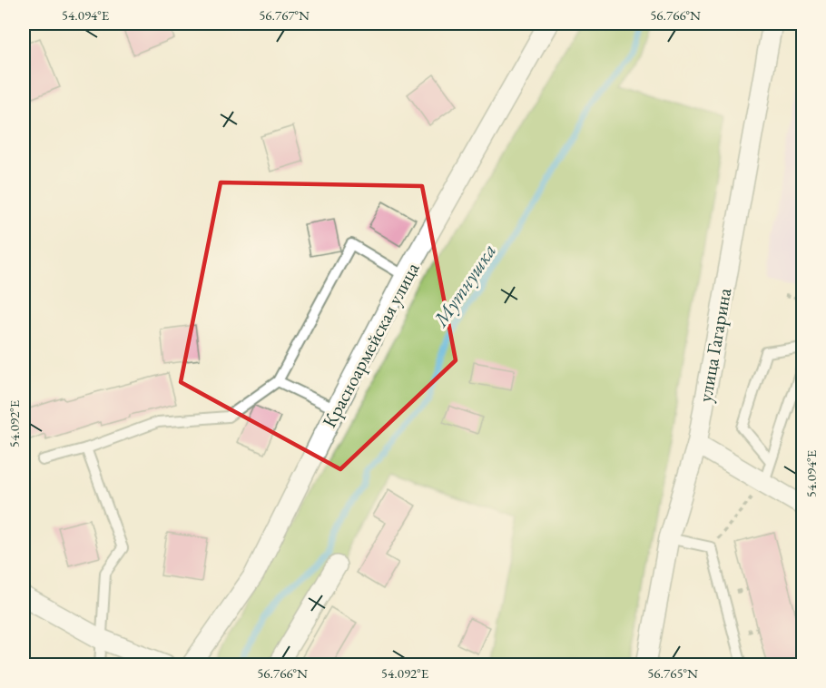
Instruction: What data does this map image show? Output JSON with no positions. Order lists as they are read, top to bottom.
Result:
{
  "streets": {
    "street": ["Красноармейская улица", "улица Гагарина"]
  },
  "water": ["Мутнушка"],
  "coordinates": [
    "54.094°E",
    "56.767°N",
    "56.766°N",
    "54.092°E",
    "56.765°N"
  ]
}
